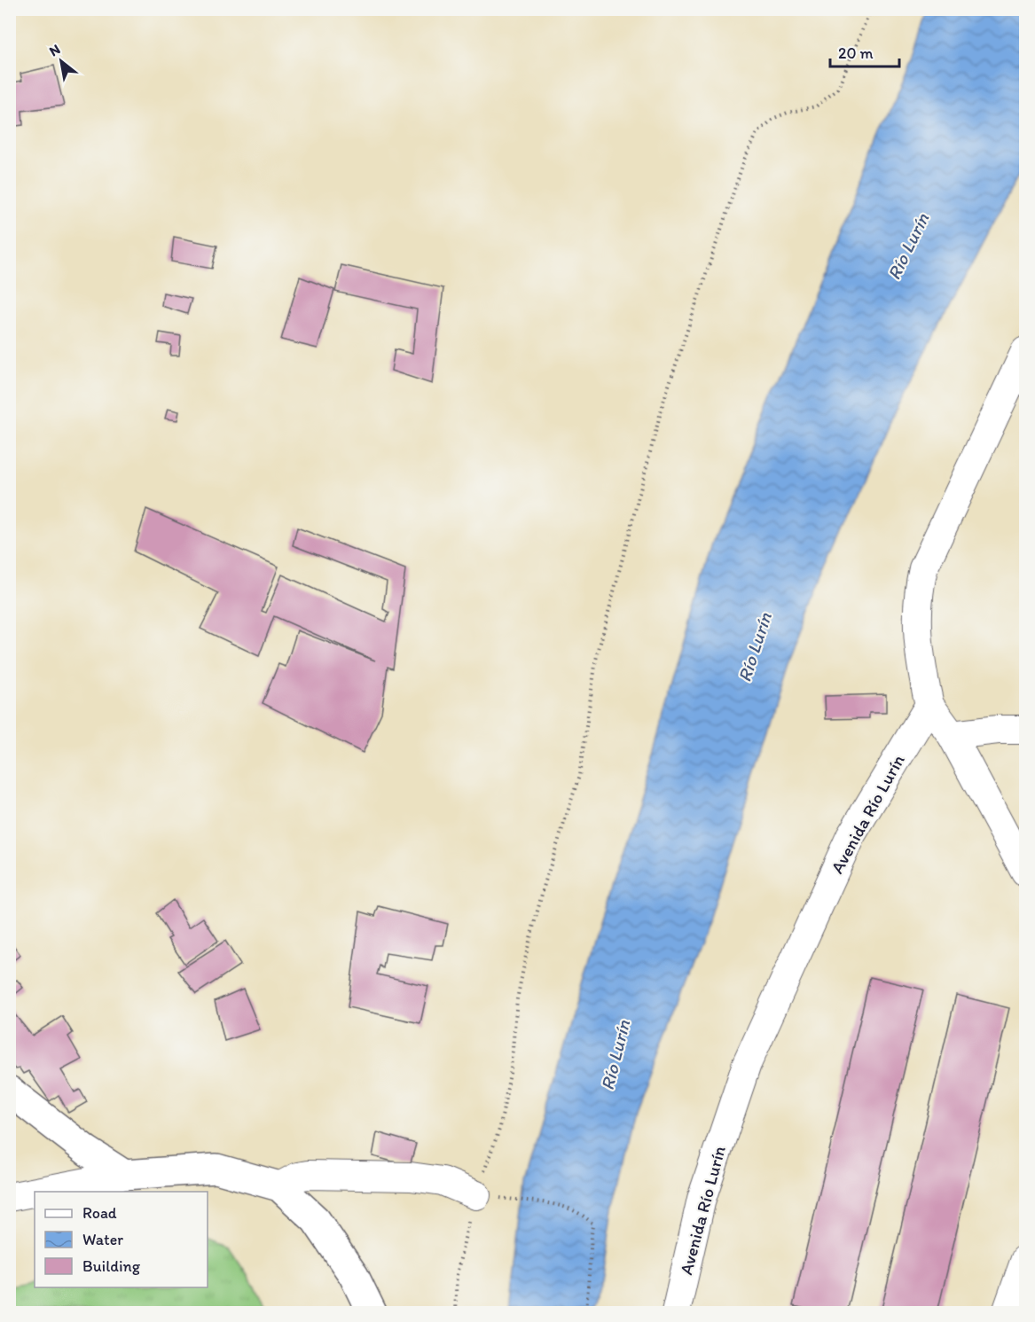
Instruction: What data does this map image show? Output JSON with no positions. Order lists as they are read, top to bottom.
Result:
{
  "streets": {
    "street": ["Avenida Río Lurín"]
  },
  "water": ["Río Lurín"],
  "legend": ["Road", "Water", "Building"],
  "scale_bar": "20 m",
  "north": "top left"
}
